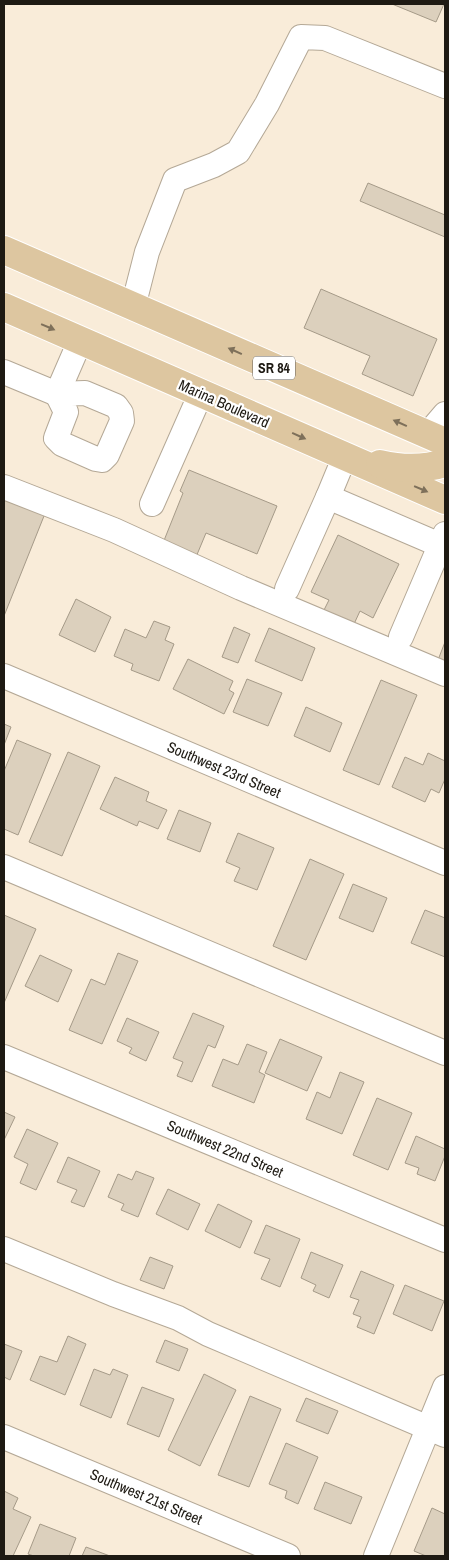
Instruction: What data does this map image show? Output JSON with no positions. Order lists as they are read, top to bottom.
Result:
{
  "streets": {
    "main road": ["SR 84", "Marina Boulevard"],
    "street": ["Southwest 23rd Street", "Southwest 22nd Street", "Southwest 21st Street"]
  }
}
